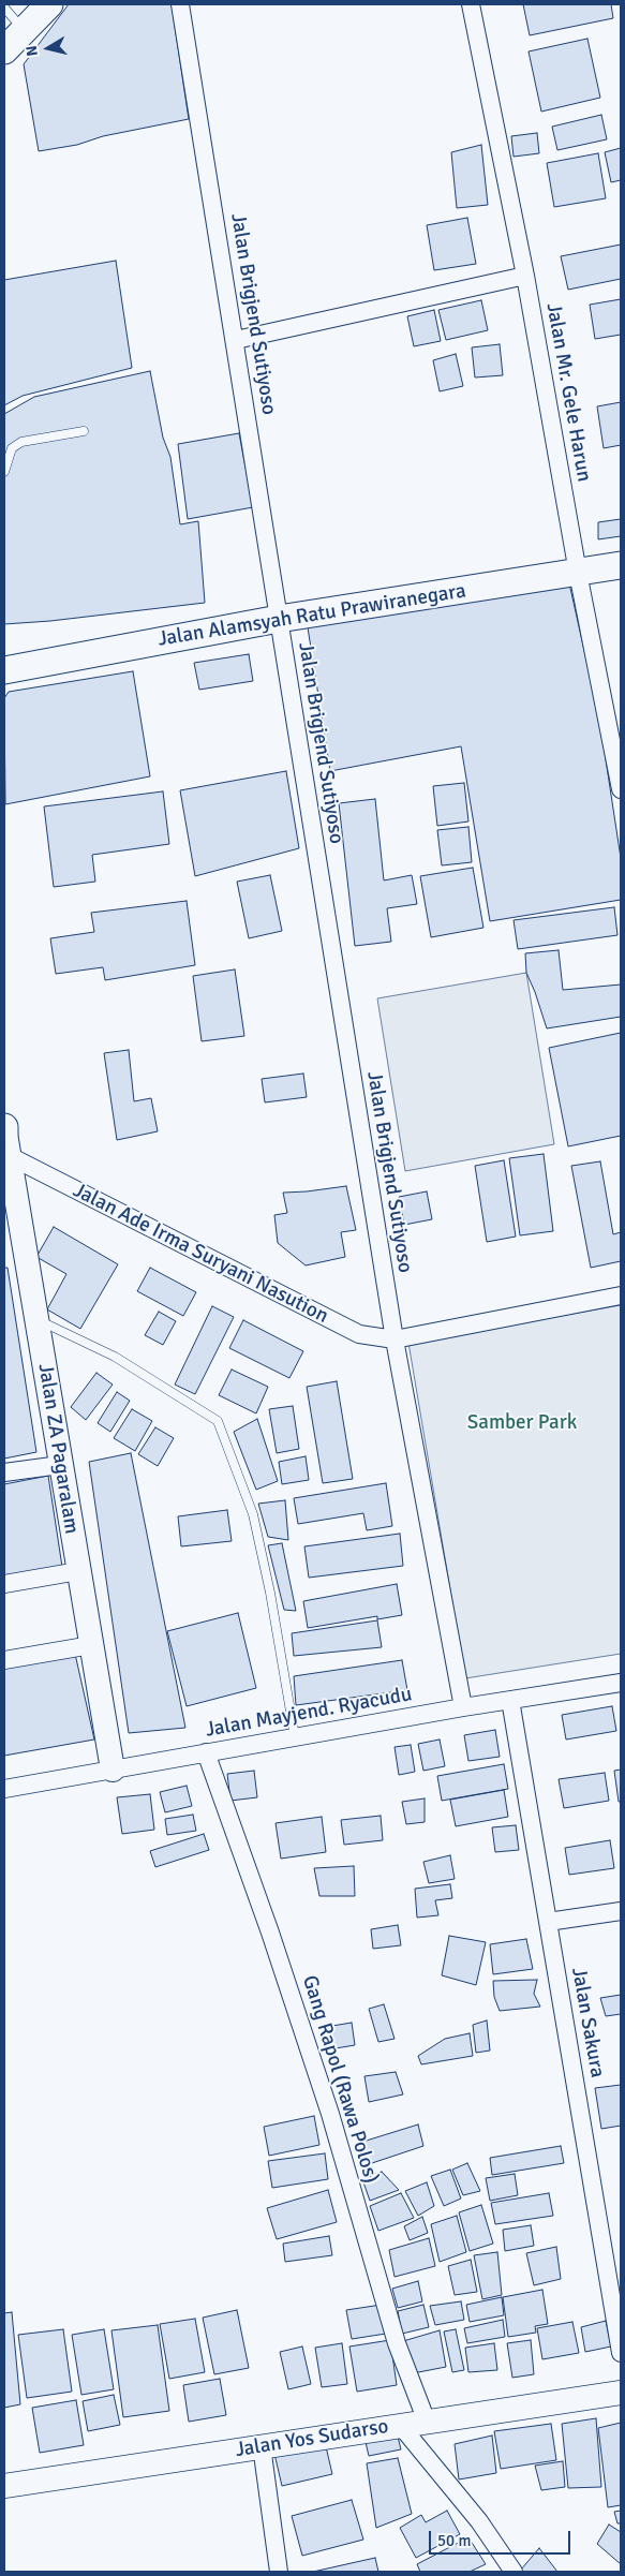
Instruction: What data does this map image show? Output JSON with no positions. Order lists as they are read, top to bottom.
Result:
{
  "streets": {
    "main road": ["Jalan Alamsyah Ratu Prawiranegara"],
    "street": [
      "Jalan Brigjend Sutiyoso",
      "Jalan Mr. Gele Harun",
      "Jalan Ade Irma Suryani Nasution",
      "Jalan ZA Pagaralam",
      "Jalan Mayjend. Ryacudu",
      "Jalan Sakura",
      "Gang Rapol (Rawa Polos)",
      "Jalan Yos Sudarso"
    ]
  },
  "crossings": [
    ["Jalan Brigjend Sutiyoso", "Jalan Alamsyah Ratu Prawiranegara"],
    ["Jalan Brigjend Sutiyoso", "Jalan Ade Irma Suryani Nasution"],
    ["Jalan Brigjend Sutiyoso", "Jalan Mayjend. Ryacudu"],
    ["Jalan Mr. Gele Harun", "Jalan Alamsyah Ratu Prawiranegara"],
    ["Jalan Ade Irma Suryani Nasution", "Jalan ZA Pagaralam"],
    ["Jalan ZA Pagaralam", "Jalan Mayjend. Ryacudu"],
    ["Jalan Mayjend. Ryacudu", "Jalan Sakura"],
    ["Jalan Mayjend. Ryacudu", "Gang Rapol (Rawa Polos)"],
    ["Gang Rapol (Rawa Polos)", "Jalan Yos Sudarso"]
  ],
  "parks": ["Samber Park"],
  "scale_bar": "50 m",
  "north": "left"
}
